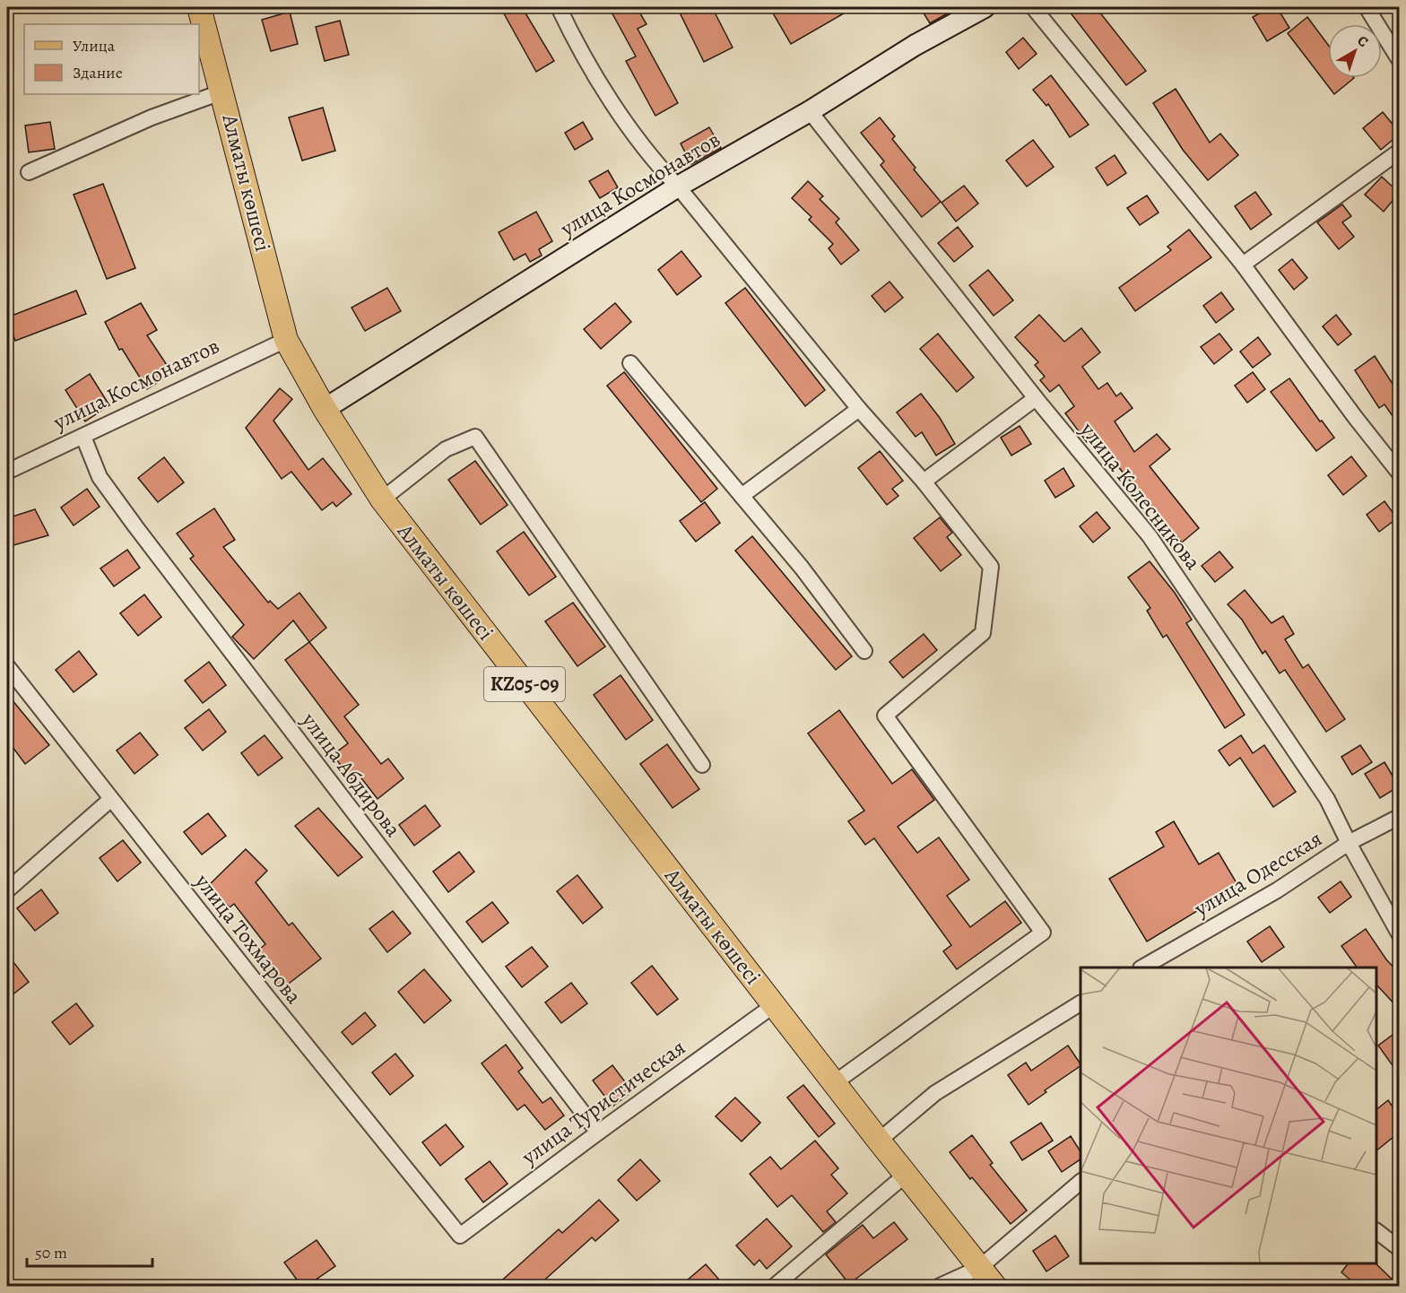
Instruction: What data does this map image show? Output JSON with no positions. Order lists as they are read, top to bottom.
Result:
{
  "streets": {
    "main road": ["Алматы көшесі", "улица Космонавтов", "KZ05-09"],
    "street": [
      "улица Колесникова",
      "улица Абдирова",
      "улица Одесская",
      "улица Тохмарова",
      "улица Туристическая"
    ]
  },
  "crossings": [
    ["Алматы көшесі", "улица Космонавтов"],
    ["Алматы көшесі", "улица Туристическая"],
    ["улица Космонавтов", "улица Колесникова"],
    ["улица Космонавтов", "улица Абдирова"],
    ["улица Колесникова", "улица Одесская"],
    ["улица Абдирова", "улица Туристическая"],
    ["улица Тохмарова", "улица Туристическая"]
  ],
  "legend": ["Улица", "Здание"],
  "scale_bar": "50 m",
  "north": "top right"
}
